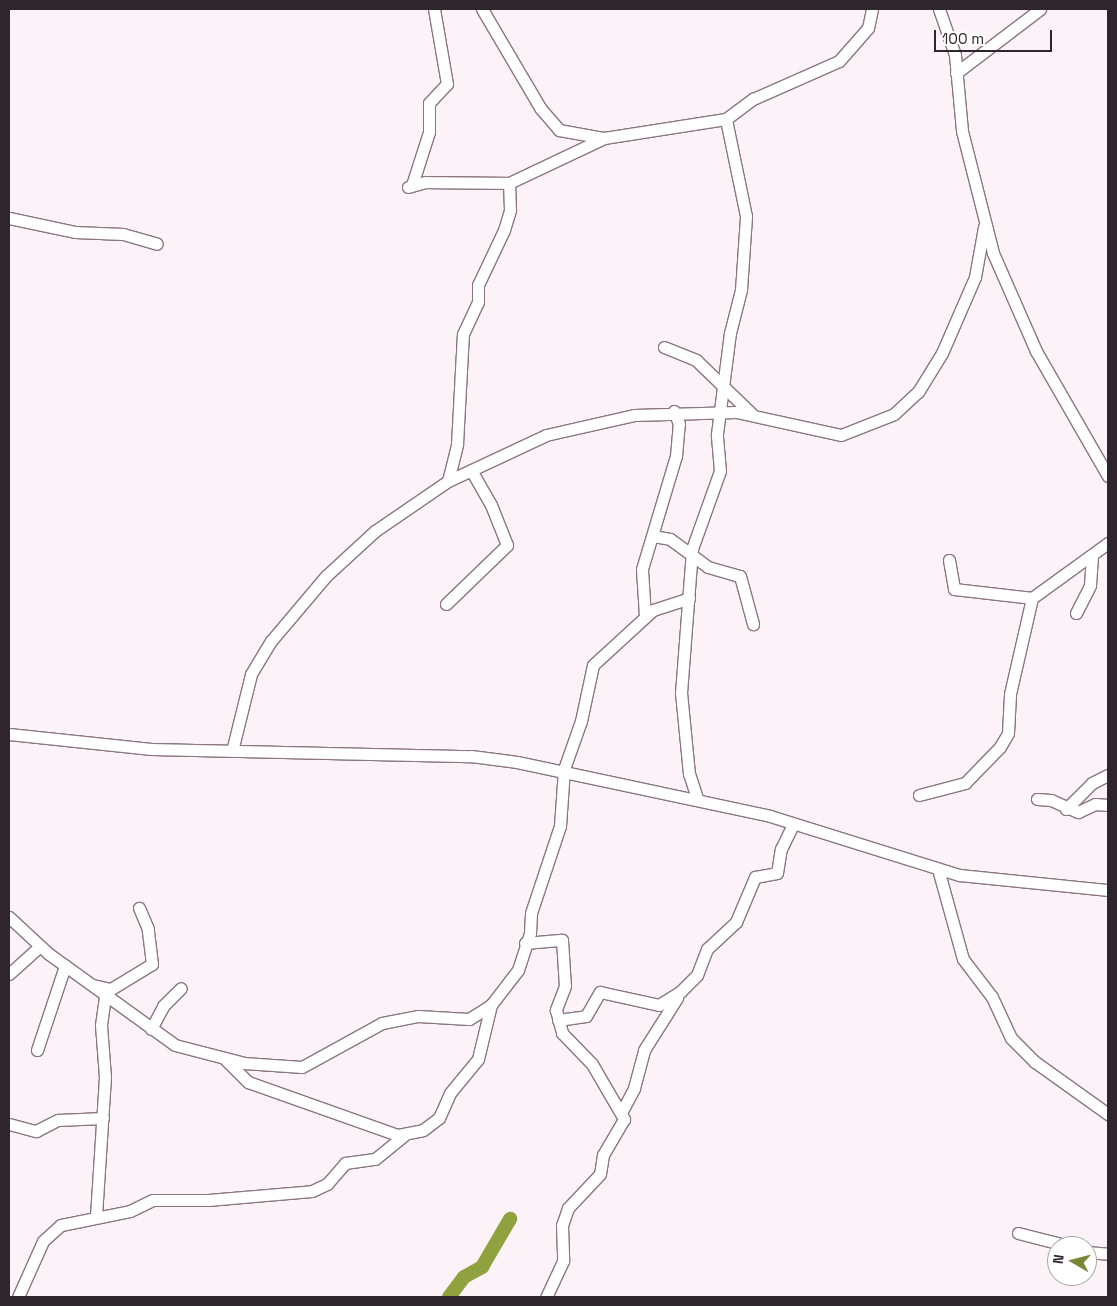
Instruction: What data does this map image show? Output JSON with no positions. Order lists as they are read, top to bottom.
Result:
{
  "scale_bar": "100 m",
  "north": "left"
}
